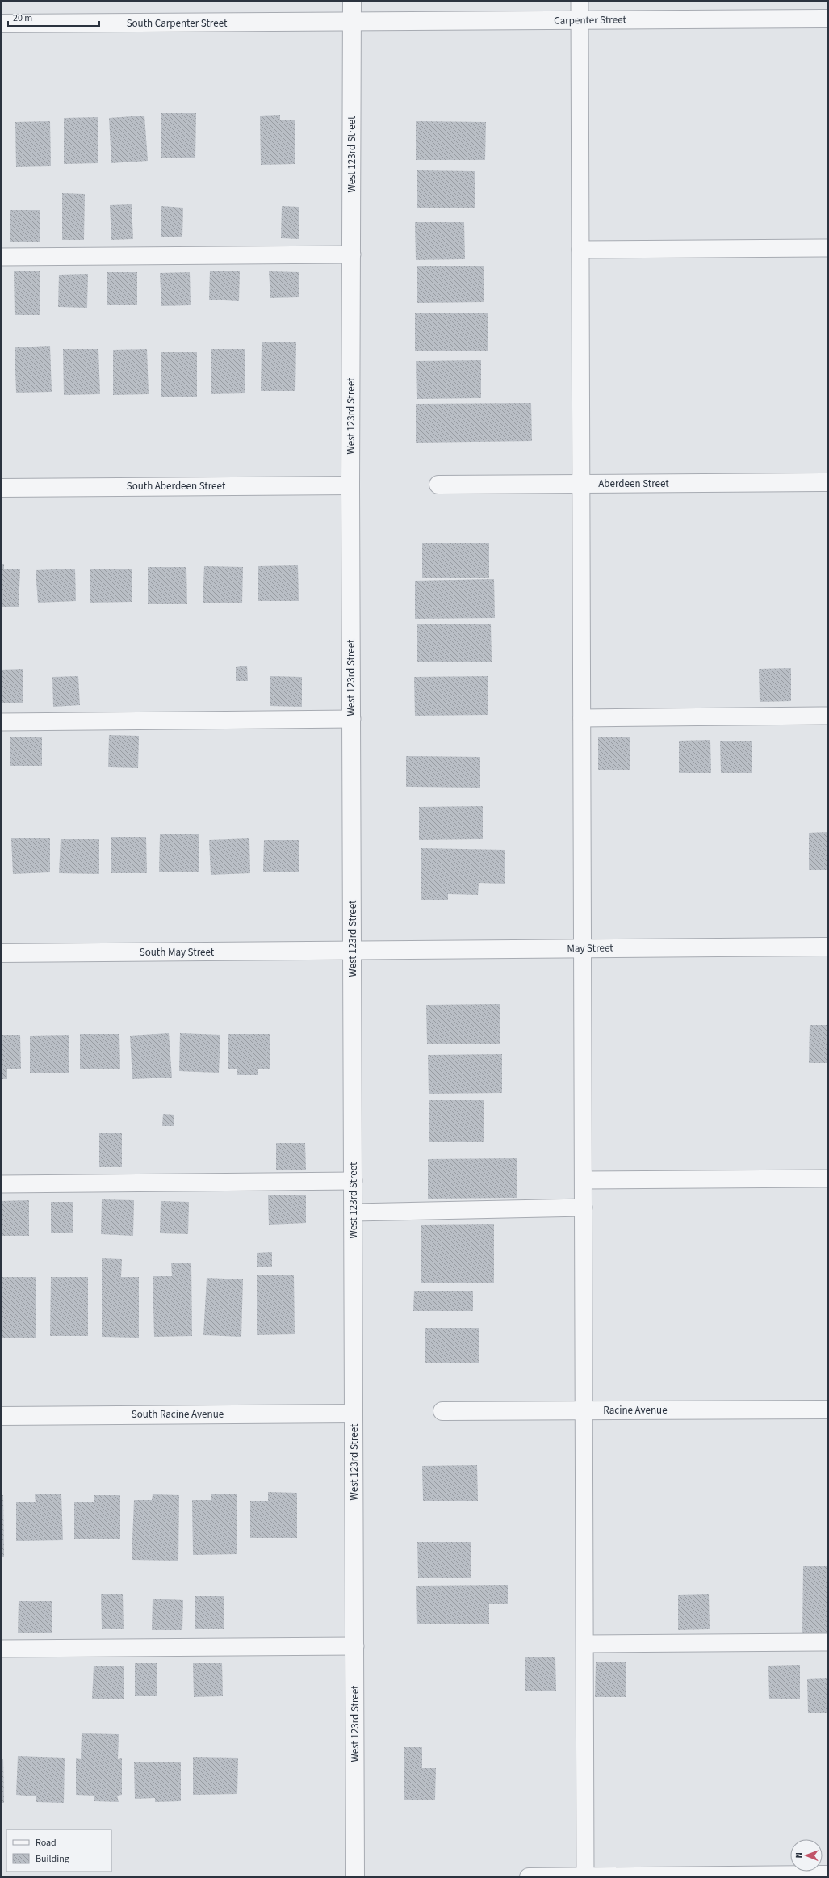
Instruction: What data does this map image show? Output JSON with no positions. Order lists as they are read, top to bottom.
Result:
{
  "streets": {
    "street": [
      "Carpenter Street",
      "South Carpenter Street",
      "West 123rd Street",
      "Aberdeen Street",
      "South Aberdeen Street",
      "May Street",
      "South May Street",
      "Racine Avenue",
      "South Racine Avenue"
    ]
  },
  "crossings": [
    ["Carpenter Street", "South Carpenter Street"],
    ["Carpenter Street", "West 123rd Street"],
    ["South Carpenter Street", "West 123rd Street"],
    ["West 123rd Street", "South Aberdeen Street"],
    ["West 123rd Street", "May Street"],
    ["West 123rd Street", "South May Street"],
    ["West 123rd Street", "South Racine Avenue"],
    ["May Street", "South May Street"]
  ],
  "legend": ["Road", "Building"],
  "scale_bar": "20 m",
  "north": "left"
}
